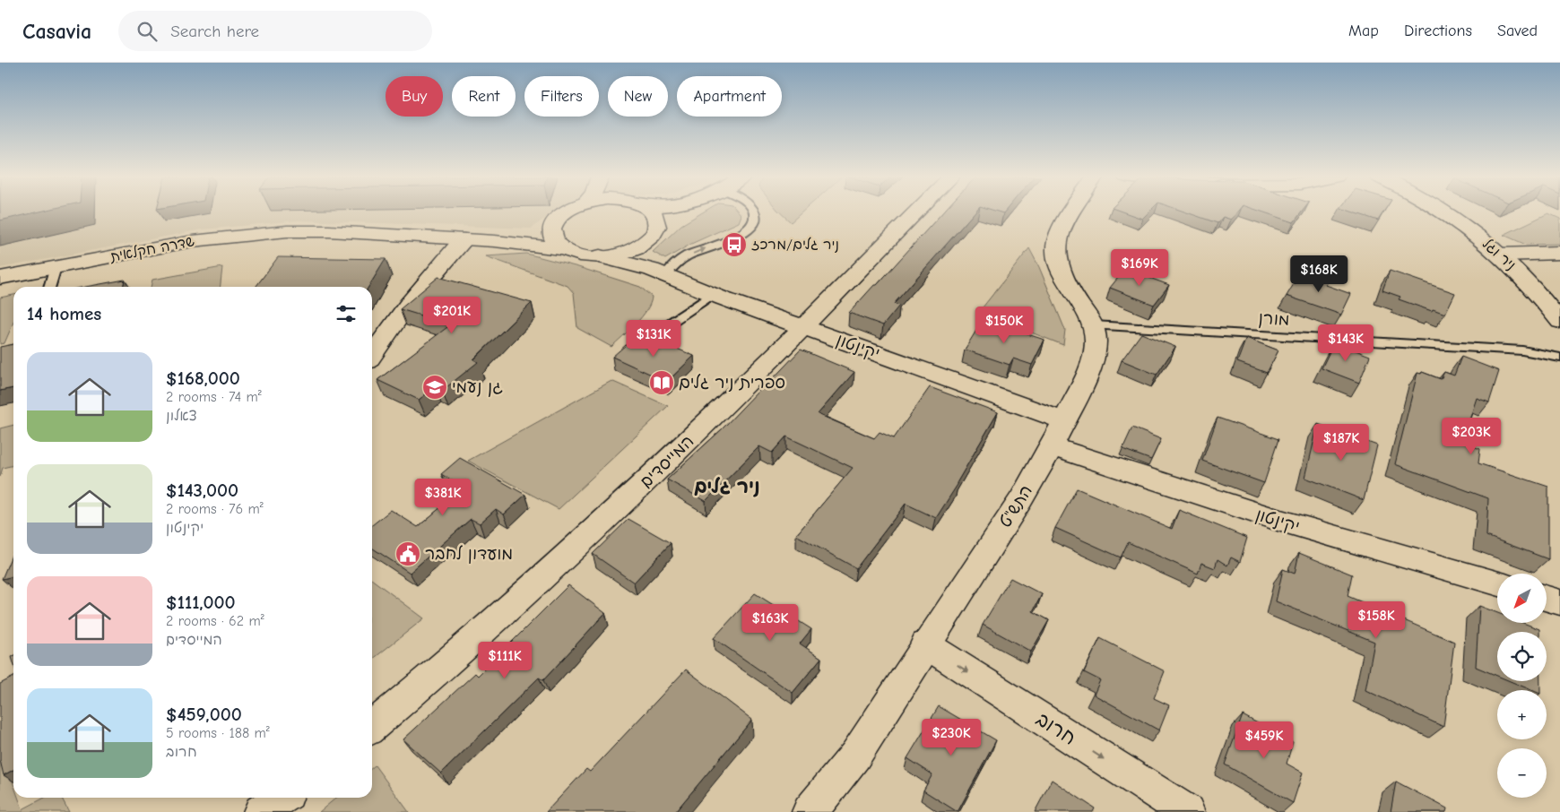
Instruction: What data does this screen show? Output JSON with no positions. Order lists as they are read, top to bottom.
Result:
{
  "streets": {
    "street": [
      "שדרה חקלאית",
      "ניר וגל",
      "יקינטון",
      "המייסדים",
      "התש\"ט",
      "חרוב"
    ],
    "lane": ["מורן"]
  },
  "crossings": [
    ["שדרה חקלאית", "יקינטון"],
    ["מורן", "התש\"ט"],
    ["יקינטון", "המייסדים"],
    ["יקינטון", "התש\"ט"],
    ["התש\"ט", "חרוב"]
  ],
  "one_way": ["חרוב"],
  "districts": ["ניר גלים"],
  "places": {
    "bus stop": ["ניר גלים/מרכז"],
    "library": ["ספרית ניר גלים"],
    "school or university": ["גן נעמי"],
    "public building": ["מועדון לחבר"]
  },
  "north": "bottom left",
  "page": {
    "header": "Casavia",
    "search": "Search here",
    "nav": ["Map", "Directions", "Saved"],
    "chip": [
      "Buy",
      "Rent",
      "Filters",
      "New",
      "Apartment"
    ],
    "price": [
      "$169K",
      "$168K",
      "$201K",
      "$150K",
      "$131K",
      "$143K",
      "$203K",
      "$187K",
      "$381K",
      "$158K",
      "$163K",
      "$111K",
      "$230K",
      "$459K"
    ],
    "heading": "14 homes",
    "list": [
      {
        "name": "$168,000",
        "note": "2 rooms · 74 m² · צאלון"
      },
      {
        "name": "$143,000",
        "note": "2 rooms · 76 m² · יקינטון"
      },
      {
        "name": "$111,000",
        "note": "2 rooms · 62 m² · המייסדים"
      },
      {
        "name": "$459,000",
        "note": "5 rooms · 188 m² · חרוב"
      }
    ],
    "map_buttons": ["+", "−"]
  }
}
